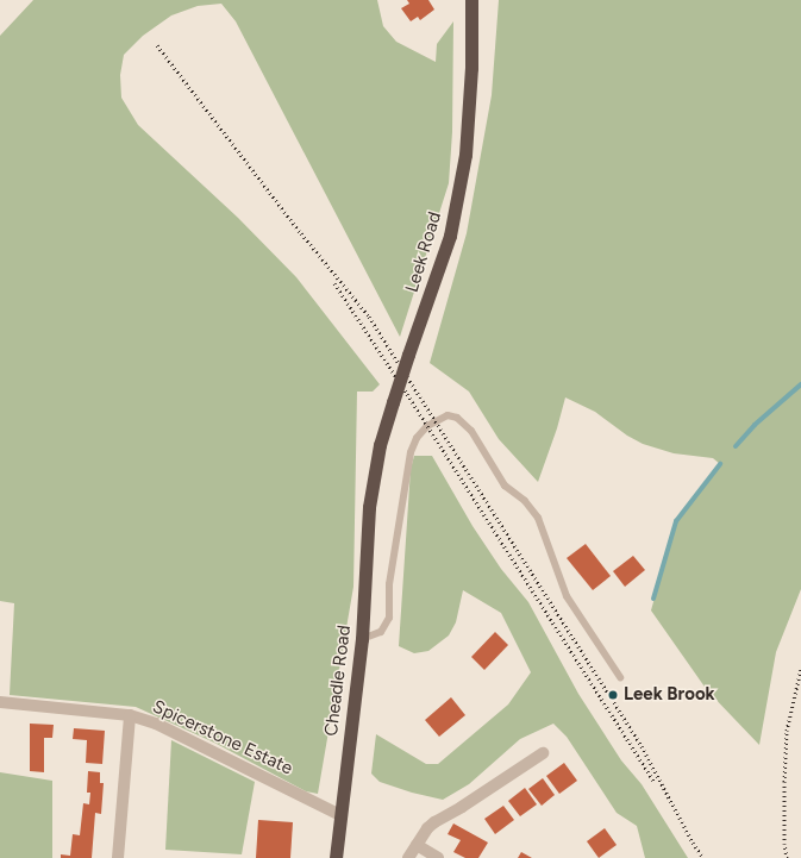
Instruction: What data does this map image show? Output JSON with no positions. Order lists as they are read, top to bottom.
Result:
{
  "streets": {
    "highway": ["Leek Road", "Cheadle Road"],
    "street": ["Spicerstone Estate"]
  },
  "crossings": [
    ["Leek Road", "Cheadle Road"],
    ["Cheadle Road", "Spicerstone Estate"]
  ],
  "places": ["Leek Brook"]
}
